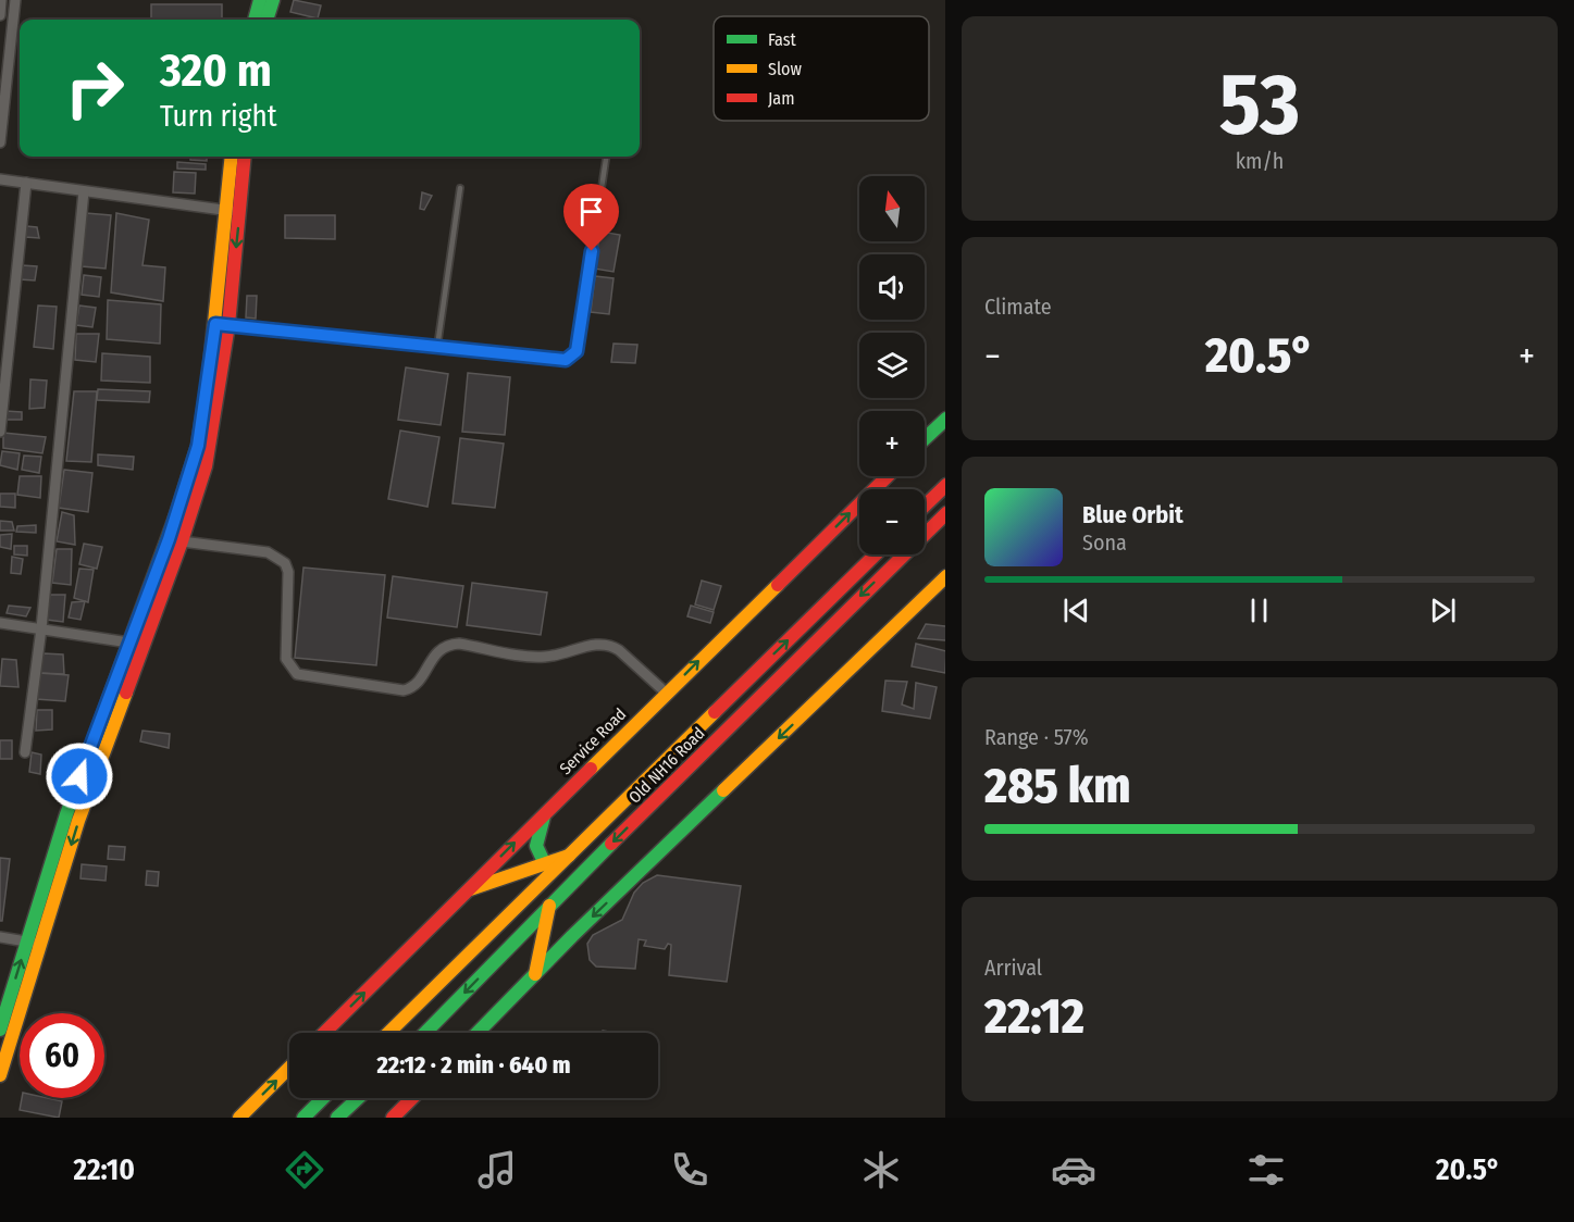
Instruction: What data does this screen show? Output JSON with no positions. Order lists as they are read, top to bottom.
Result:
{
  "streets": {
    "main road": ["Service Road", "Old NH16 Road"]
  },
  "legend": ["Fast", "Slow", "Jam"],
  "north": "top",
  "page": {
    "tile": [
      ["53", "km/h"],
      "Climate",
      ["Range · 57%", "285 km"],
      ["Arrival", "22:12"]
    ],
    "turn": ["320 m", "Turn right"],
    "map_buttons": ["+", "−"],
    "heat": ["−", "20.5°", "+"],
    "song": ["Blue Orbit", "Sona"],
    "limit": "60",
    "trip": "22:12 · 2 min · 640 m",
    "tabs": ["22:10", "20.5°"]
  }
}
